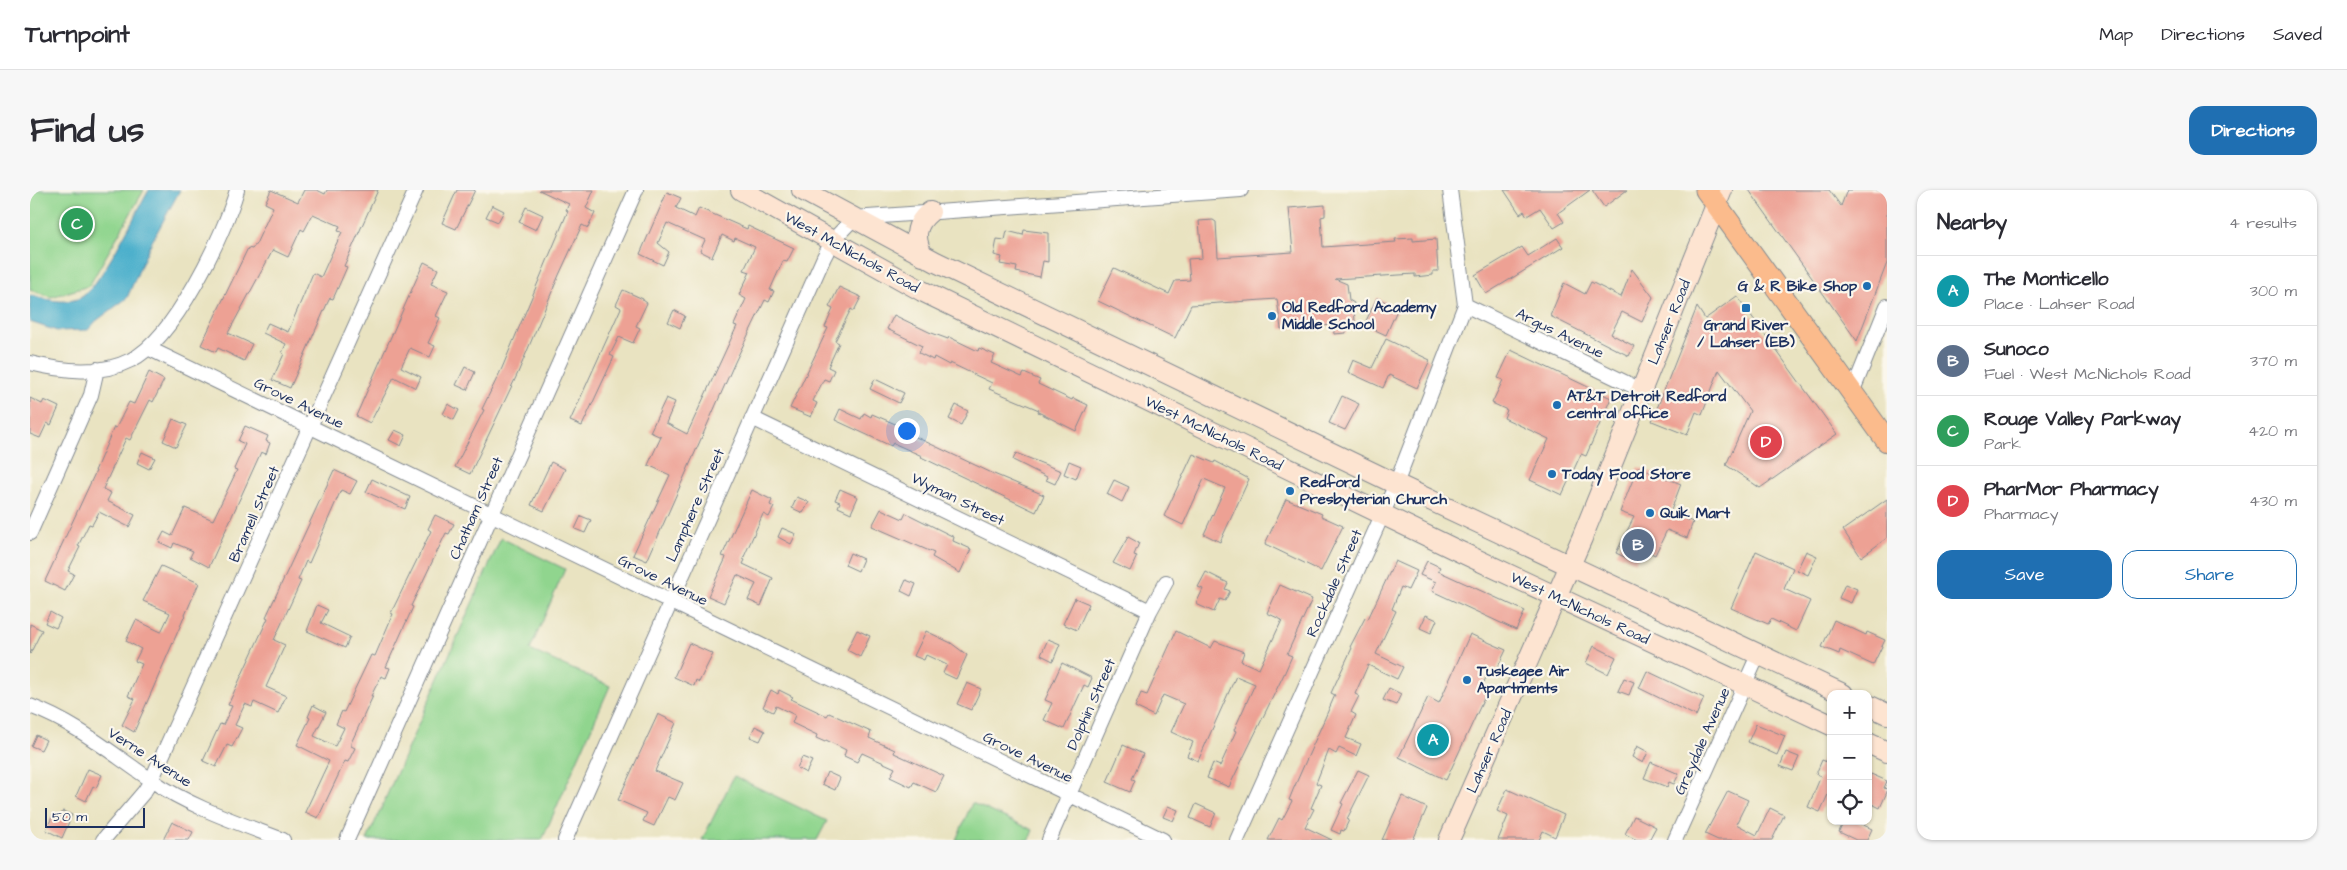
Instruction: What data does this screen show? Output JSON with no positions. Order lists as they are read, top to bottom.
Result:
{
  "streets": {
    "main road": ["West McNichols Road", "Lahser Road"],
    "street": [
      "Argus Avenue",
      "Grove Avenue",
      "Wyman Street",
      "Lamphere Street",
      "Chatham Street",
      "Bramell Street",
      "Rockdale Street",
      "Dolphin Street",
      "Greydale Avenue",
      "Verne Avenue"
    ]
  },
  "crossings": [
    ["West McNichols Road", "Lahser Road"],
    ["West McNichols Road", "Lamphere Street"],
    ["West McNichols Road", "Rockdale Street"],
    ["West McNichols Road", "Greydale Avenue"],
    ["Lahser Road", "Argus Avenue"],
    ["Argus Avenue", "Rockdale Street"],
    ["Grove Avenue", "Lamphere Street"],
    ["Grove Avenue", "Chatham Street"],
    ["Grove Avenue", "Bramell Street"],
    ["Grove Avenue", "Dolphin Street"],
    ["Wyman Street", "Lamphere Street"],
    ["Wyman Street", "Dolphin Street"],
    ["Bramell Street", "Verne Avenue"]
  ],
  "places": {
    "other": [
      "G & R Bike Shop",
      "Old Redford Academy Middle School",
      "AT&T Detroit Redford central office",
      "Today Food Store",
      "Redford Presbyterian Church",
      "Quik Mart",
      "Tuskegee Air Apartments"
    ],
    "transit": ["Grand River / Lahser (EB)"]
  },
  "scale_bar": "50 m",
  "page": {
    "header": "Turnpoint",
    "nav": ["Map", "Directions", "Saved"],
    "title": "Find us",
    "buttons": [
      "Directions",
      ["Save", "Share"]
    ],
    "heading": ["Nearby", "4 results"],
    "pins": [
      "C",
      "D",
      "B",
      "A"
    ],
    "list": [
      {
        "mark": "A",
        "name": "The Monticello",
        "note": "Place · Lahser Road",
        "value": "300 m"
      },
      {
        "mark": "B",
        "name": "Sunoco",
        "note": "Fuel · West McNichols Road",
        "value": "370 m"
      },
      {
        "mark": "C",
        "name": "Rouge Valley Parkway",
        "note": "Park",
        "value": "420 m"
      },
      {
        "mark": "D",
        "name": "PharMor Pharmacy",
        "note": "Pharmacy",
        "value": "430 m"
      }
    ],
    "map_buttons": ["+", "−"],
    "scale": "50 m"
  }
}
